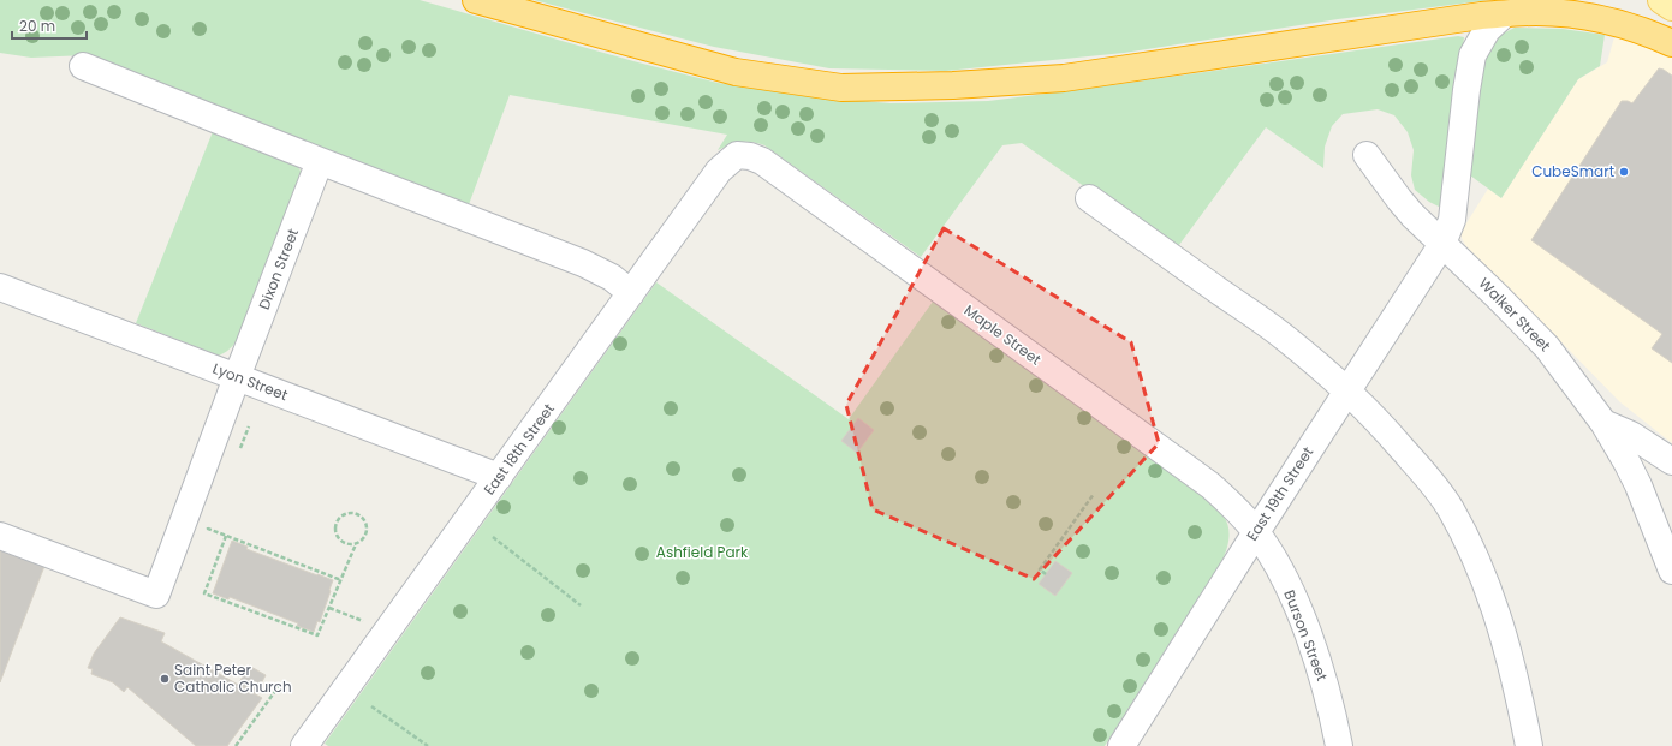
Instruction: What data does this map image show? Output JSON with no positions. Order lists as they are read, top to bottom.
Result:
{
  "streets": {
    "street": [
      "Dixon Street",
      "Walker Street",
      "Maple Street",
      "Lyon Street",
      "East 18th Street",
      "East 19th Street",
      "Burson Street"
    ]
  },
  "crossings": [
    ["Dixon Street", "Lyon Street"],
    ["Walker Street", "East 19th Street"],
    ["Maple Street", "East 18th Street"],
    ["Maple Street", "East 19th Street"],
    ["Maple Street", "Burson Street"],
    ["Lyon Street", "East 18th Street"],
    ["East 19th Street", "Burson Street"]
  ],
  "parks": ["Ashfield Park"],
  "places": ["CubeSmart", "Saint Peter Catholic Church"],
  "scale_bar": "20 m"
}
